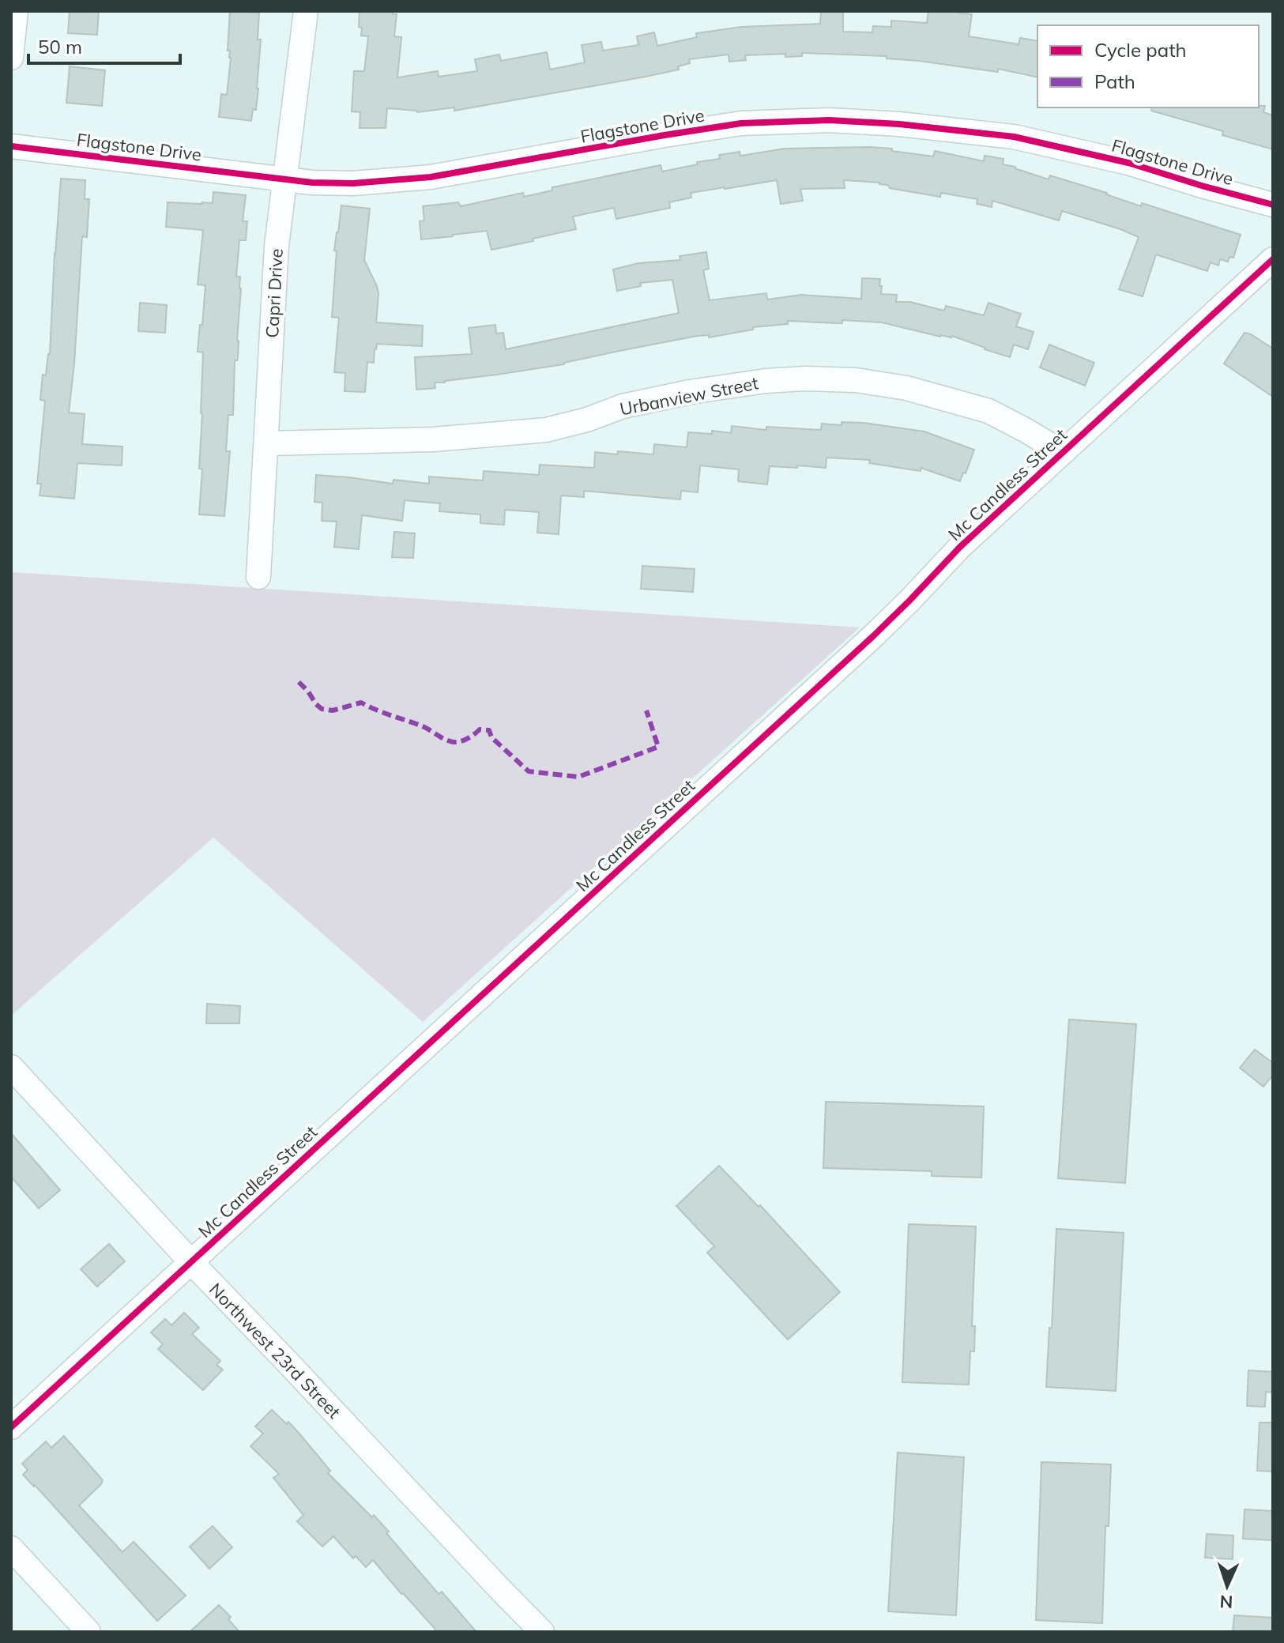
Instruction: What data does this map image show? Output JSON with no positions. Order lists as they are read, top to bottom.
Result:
{
  "streets": {
    "street": [
      "Flagstone Drive",
      "Capri Drive",
      "Urbanview Street",
      "Mc Candless Street",
      "Northwest 23rd Street"
    ]
  },
  "crossings": [
    ["Flagstone Drive", "Capri Drive"],
    ["Capri Drive", "Urbanview Street"],
    ["Urbanview Street", "Mc Candless Street"],
    ["Mc Candless Street", "Northwest 23rd Street"]
  ],
  "legend": ["Cycle path", "Path"],
  "scale_bar": "50 m",
  "north": "bottom"
}
